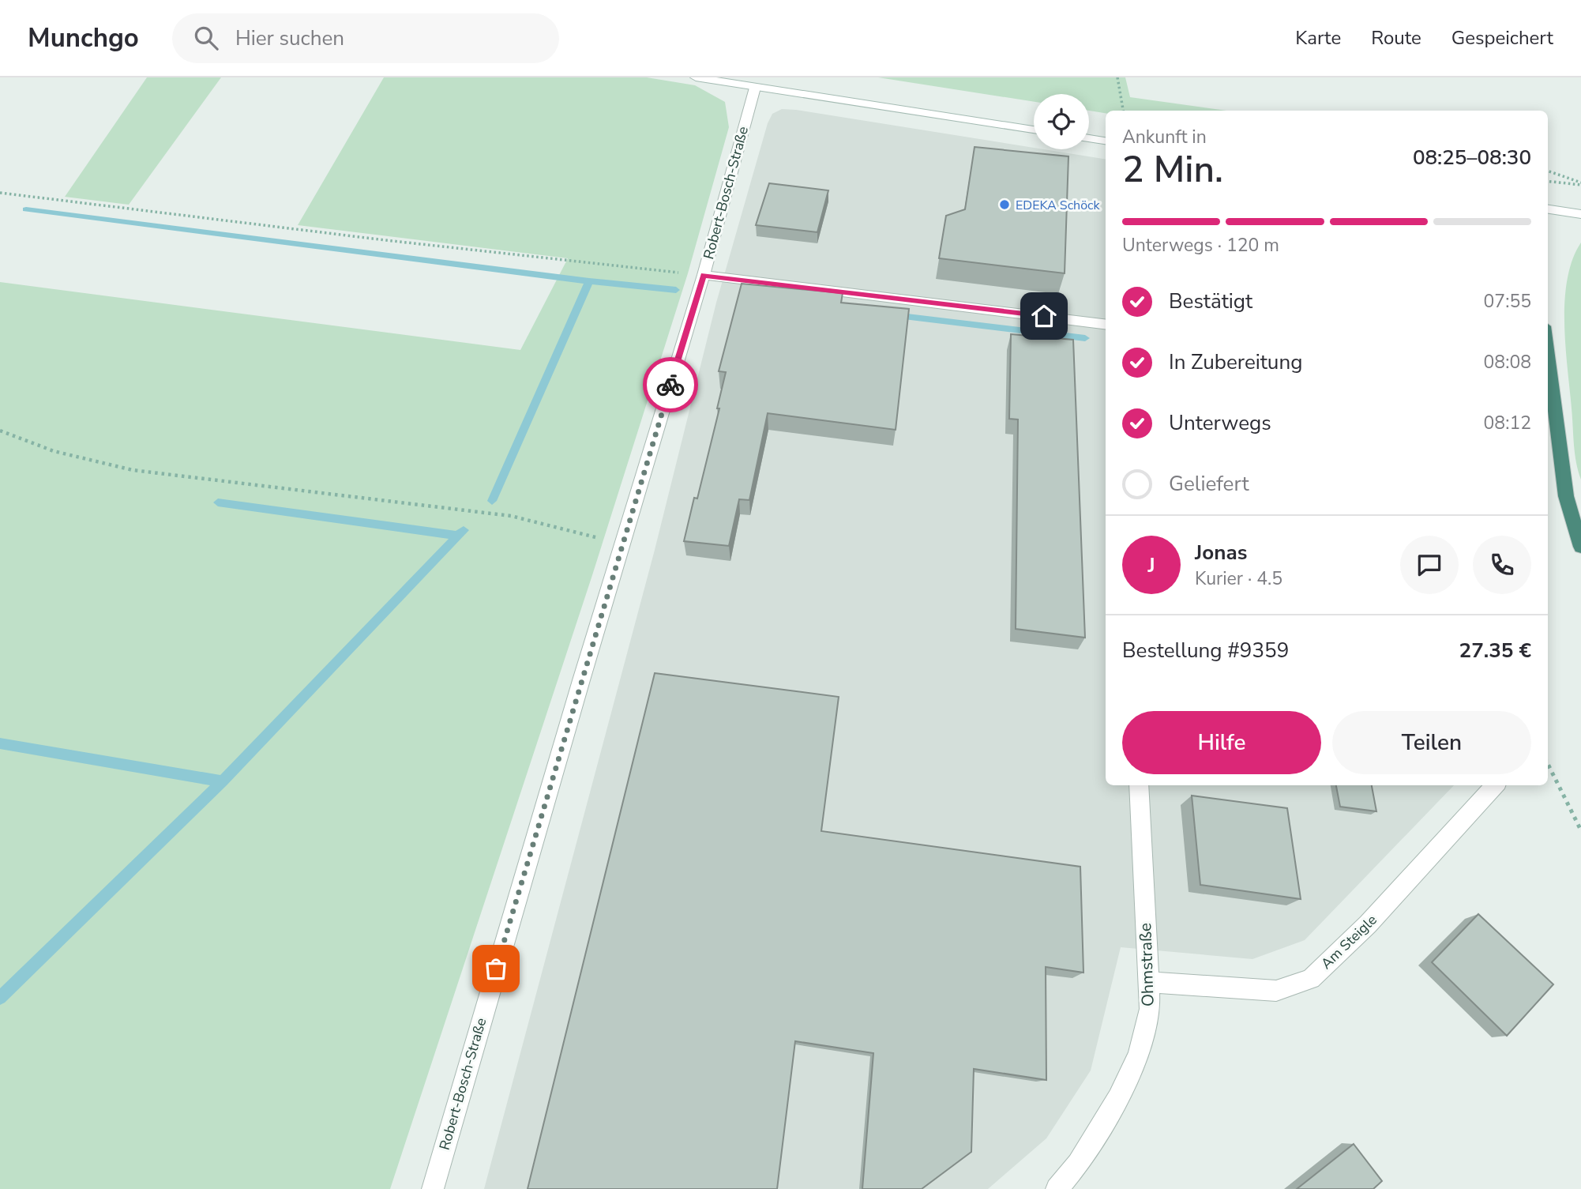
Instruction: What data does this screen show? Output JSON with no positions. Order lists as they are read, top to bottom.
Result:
{
  "streets": {
    "street": ["Robert-Bosch-Straße", "Am Steigle", "Ohmstraße"]
  },
  "crossings": [
    ["Am Steigle", "Ohmstraße"]
  ],
  "places": ["EDEKA Schöck"],
  "page": {
    "header": "Munchgo",
    "search": "Hier suchen",
    "nav": ["Karte", "Route", "Gespeichert"],
    "heading": ["2 Min.", "Ankunft in", "08:25–08:30"],
    "panel": [
      "Jonas",
      "Kurier · 4.5",
      "Bestellung #9359",
      "27.35 €"
    ],
    "bar": "Unterwegs · 120 m",
    "list": [
      ["Bestätigt", "07:55"],
      ["In Zubereitung", "08:08"],
      ["Unterwegs", "08:12"],
      "Geliefert"
    ],
    "round": "J",
    "buttons": ["Hilfe", "Teilen"]
  }
}
